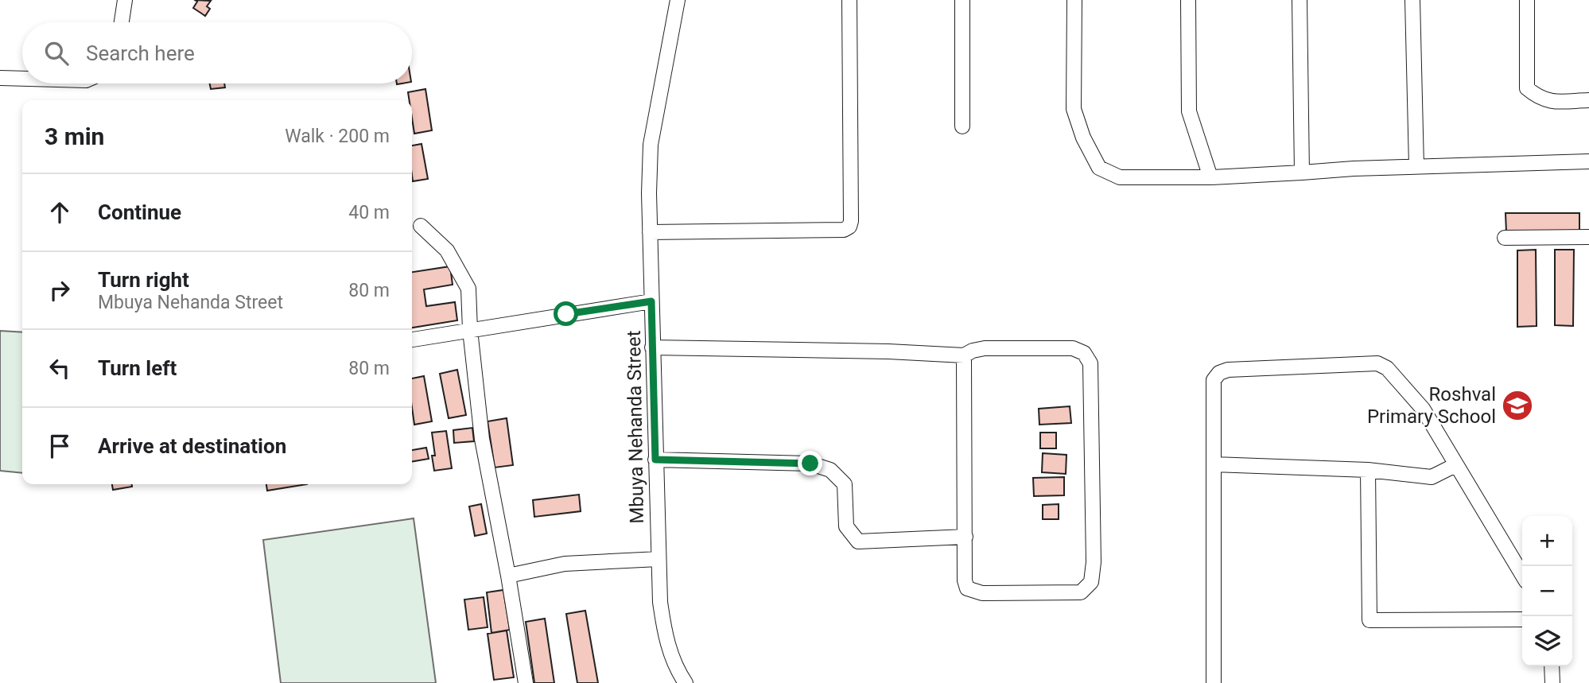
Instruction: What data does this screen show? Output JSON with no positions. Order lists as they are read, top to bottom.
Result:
{
  "streets": {
    "street": ["Mbuya Nehanda Street"]
  },
  "places": {
    "school or university": ["Roshval Primary School"]
  },
  "page": {
    "search": "Search here",
    "heading": ["3 min", "Walk · 200 m"],
    "list": [
      ["Continue", "40 m"],
      ["Turn right", "Mbuya Nehanda Street", "80 m"],
      ["Turn left", "80 m"],
      "Arrive at destination"
    ],
    "map_buttons": ["+", "−"]
  }
}
